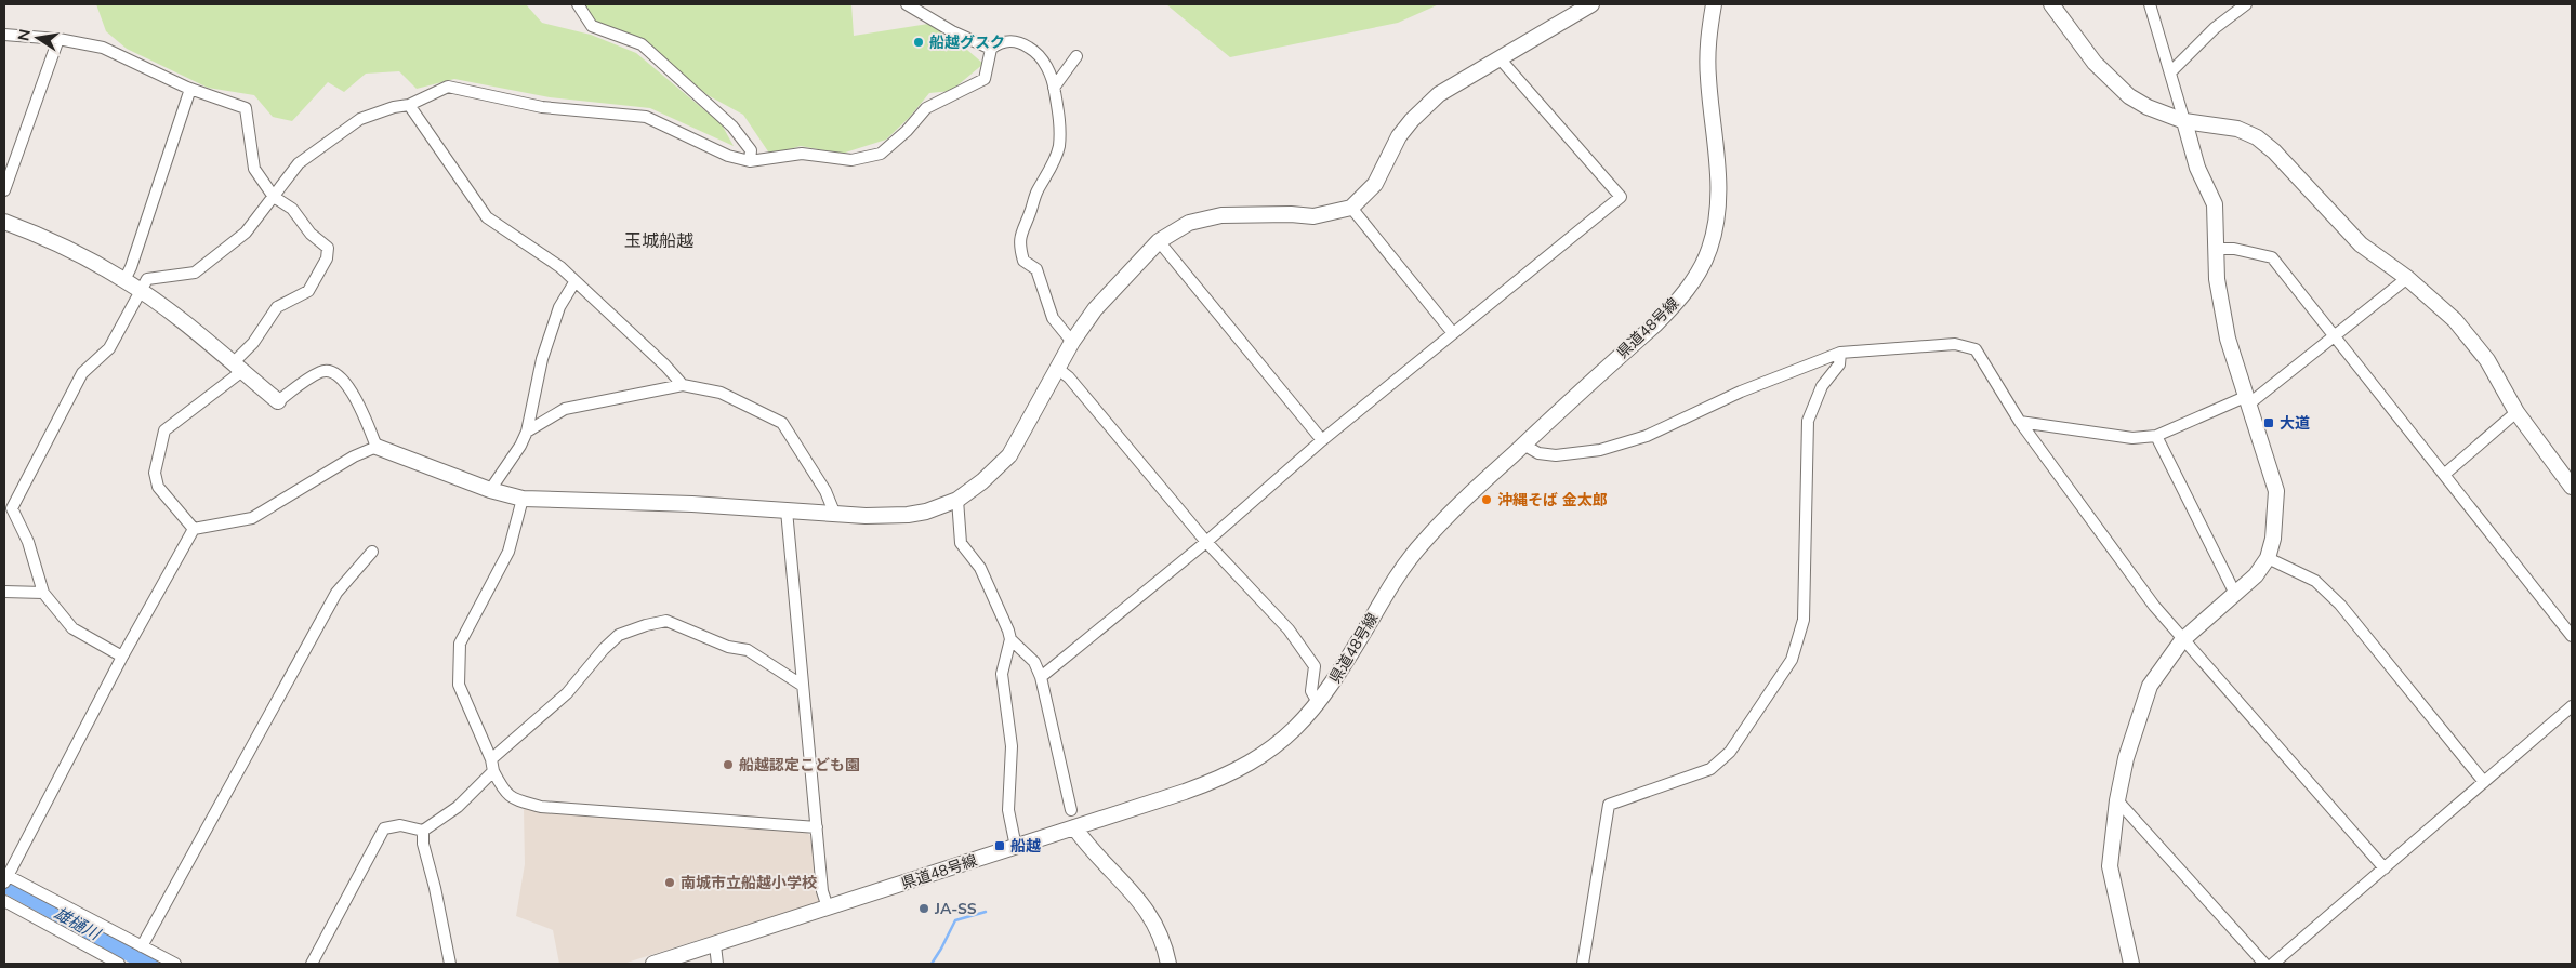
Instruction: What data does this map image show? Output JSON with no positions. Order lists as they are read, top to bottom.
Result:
{
  "streets": {
    "street": ["県道48号線"]
  },
  "districts": ["玉城船越"],
  "water": ["雄樋川"],
  "places": {
    "other": [
      "船越グスク",
      "沖縄そば 金太郎",
      "船越認定こども園",
      "南城市立船越小学校",
      "JA-SS"
    ],
    "transit": ["大道", "船越"]
  },
  "north": "left"
}
